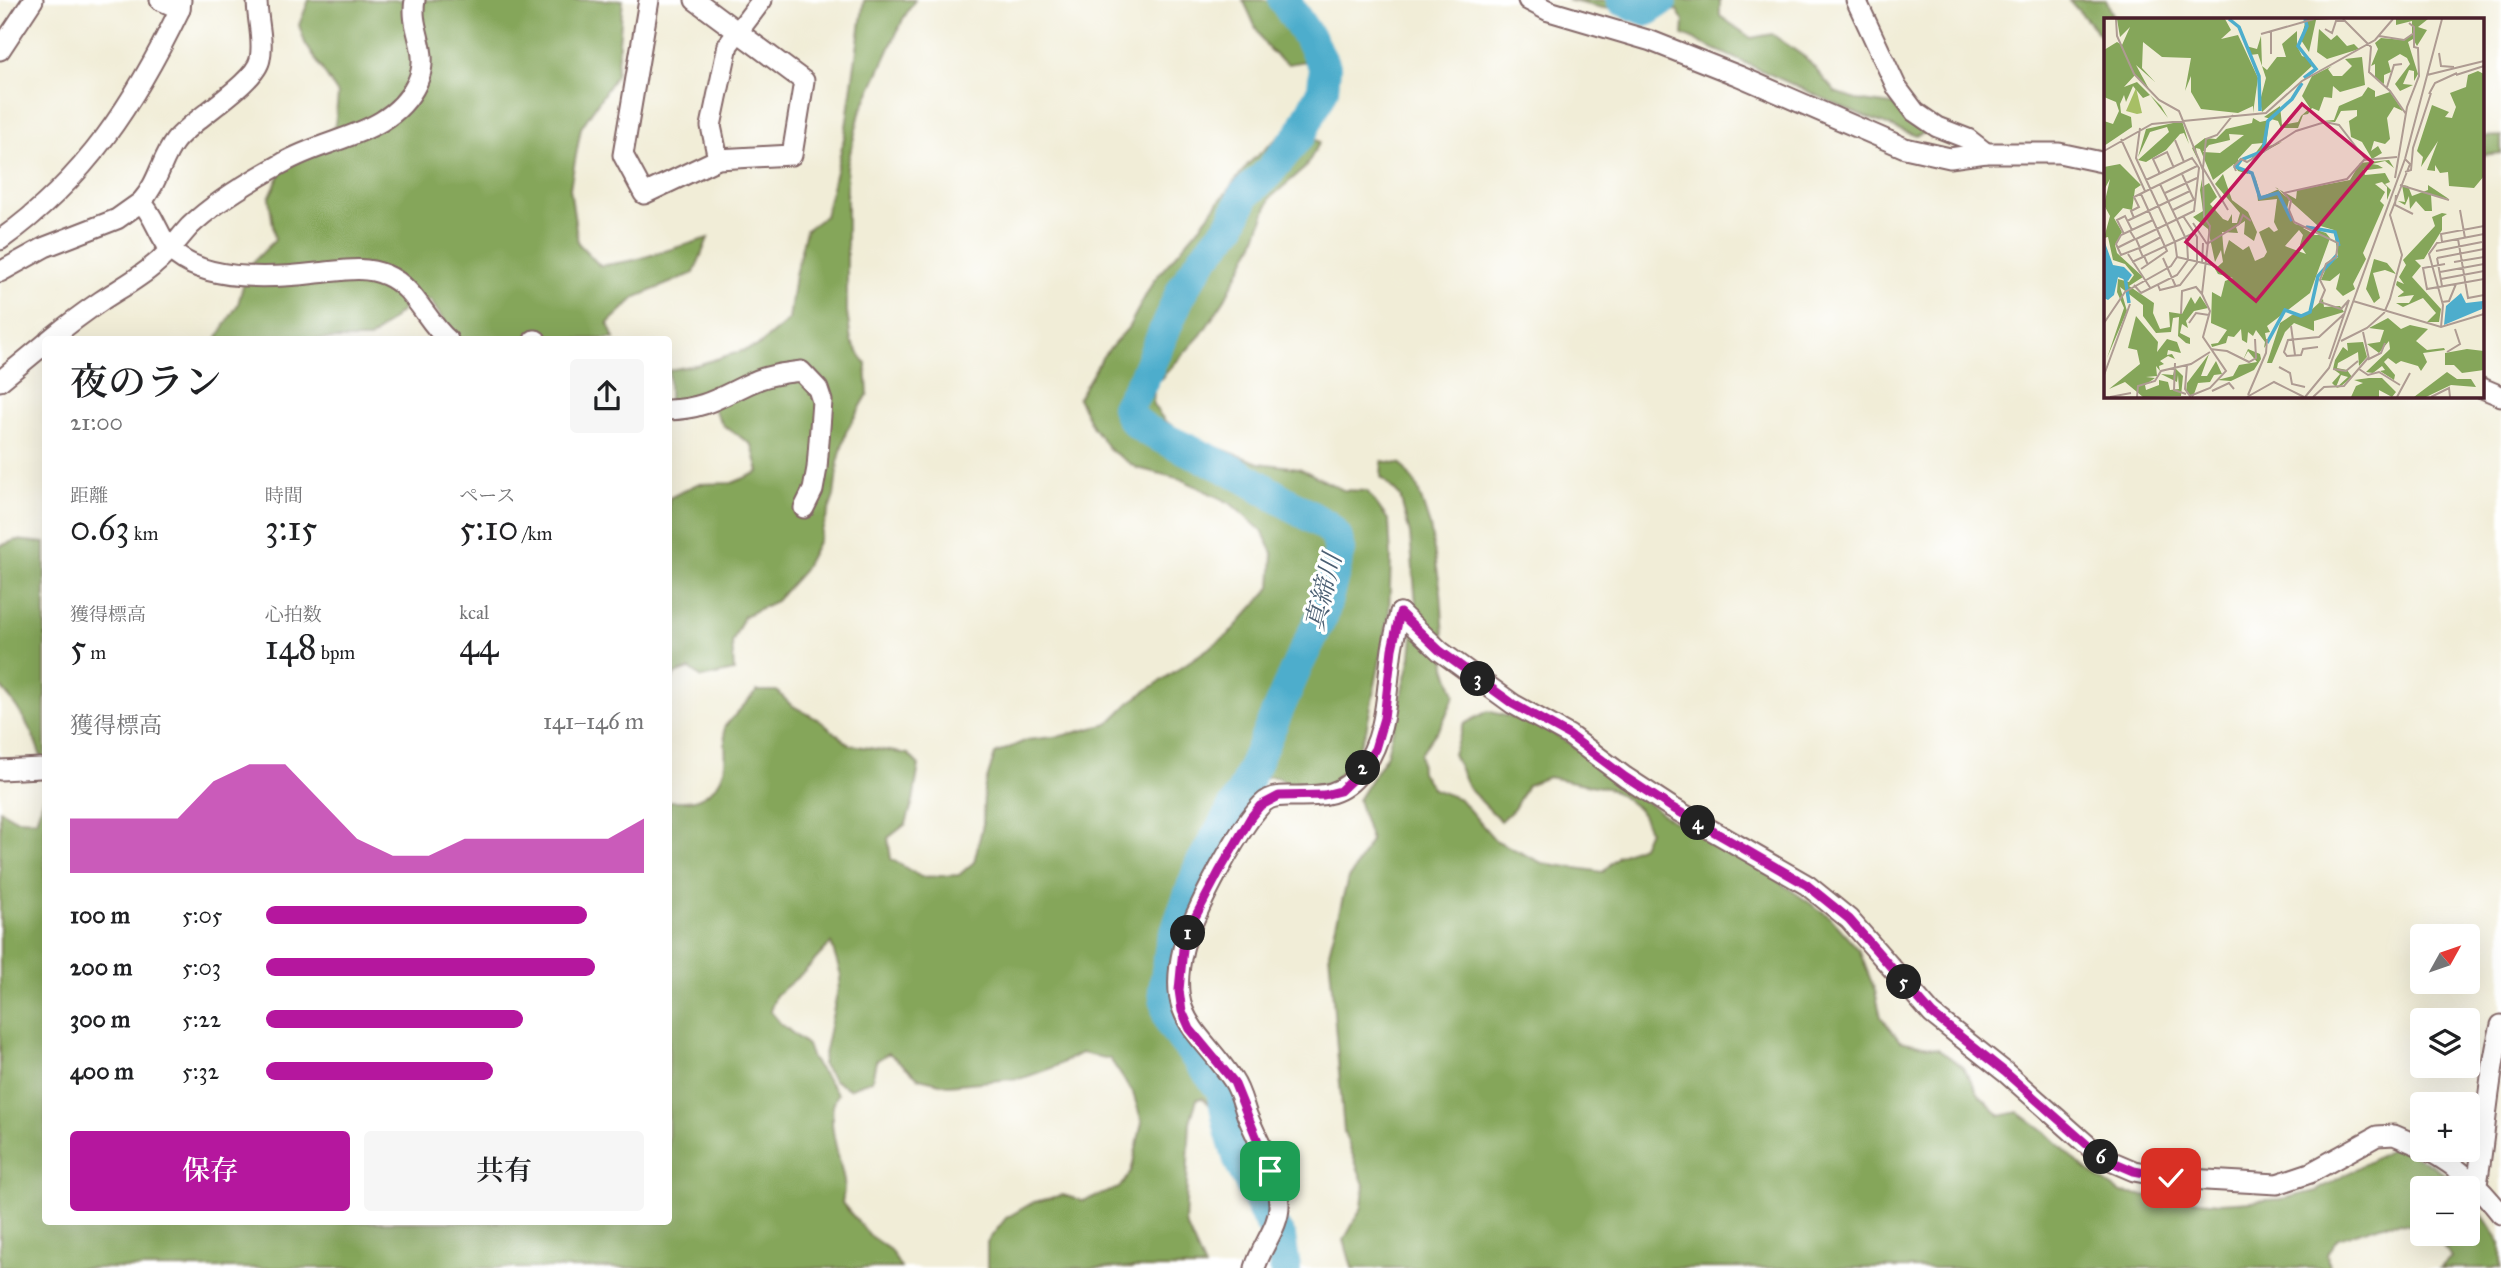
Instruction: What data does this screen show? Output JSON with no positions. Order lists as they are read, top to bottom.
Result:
{
  "water": ["真締川"],
  "north": "top right",
  "page": {
    "heading": ["夜のラン", "21:00"],
    "stats": [
      ["距離", "0.63 km"],
      ["時間", "3:15"],
      ["ペース", "5:10 /km"],
      ["獲得標高", "5 m"],
      ["心拍数", "148 bpm"],
      ["kcal", "44"]
    ],
    "pins": [
      "3",
      "2",
      "4",
      "1",
      "5",
      "6"
    ],
    "chart": ["獲得標高", "141–146 m"],
    "list": [
      {
        "name": "100 m",
        "note": "5:05"
      },
      {
        "name": "200 m",
        "note": "5:03"
      },
      {
        "name": "300 m",
        "note": "5:22"
      },
      {
        "name": "400 m",
        "note": "5:32"
      }
    ],
    "map_buttons": ["+", "−"],
    "buttons": ["保存", "共有"]
  }
}
